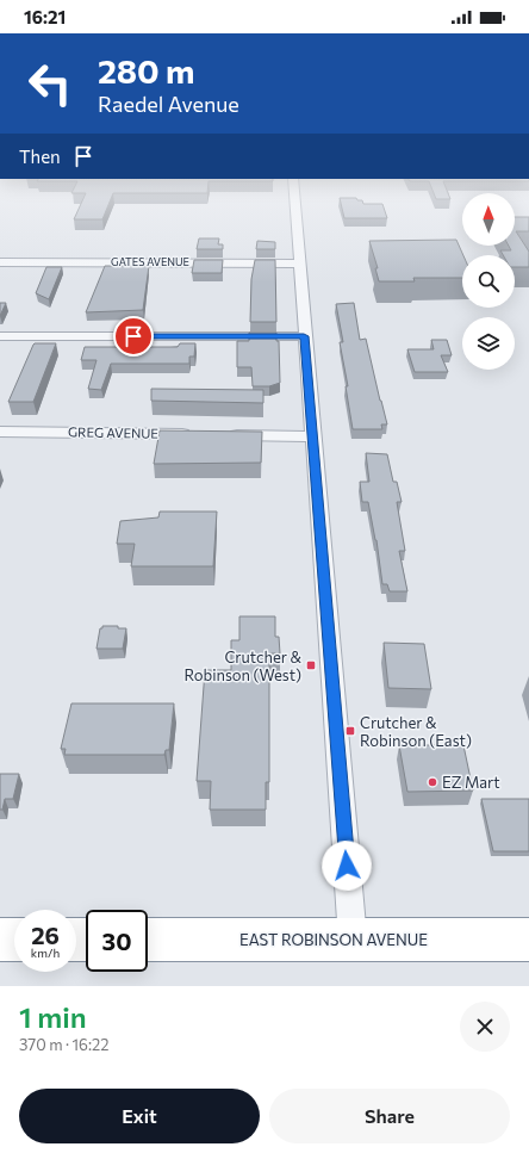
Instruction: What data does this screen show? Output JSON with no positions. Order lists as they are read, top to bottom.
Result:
{
  "streets": {
    "highway": ["EAST ROBINSON AVENUE"],
    "street": ["GATES AVENUE", "GREG AVENUE"]
  },
  "places": {
    "transit": ["Crutcher & Robinson (West)", "Crutcher & Robinson (East)"],
    "other": ["EZ Mart"]
  },
  "north": "top",
  "page": {
    "status": "16:21",
    "turn": ["280 m", "Raedel Avenue"],
    "then": "Then",
    "speed": "26 km/h",
    "limit": "30",
    "heading": ["1 min", "370 m · 16:22"],
    "buttons": ["Exit", "Share"]
  }
}
